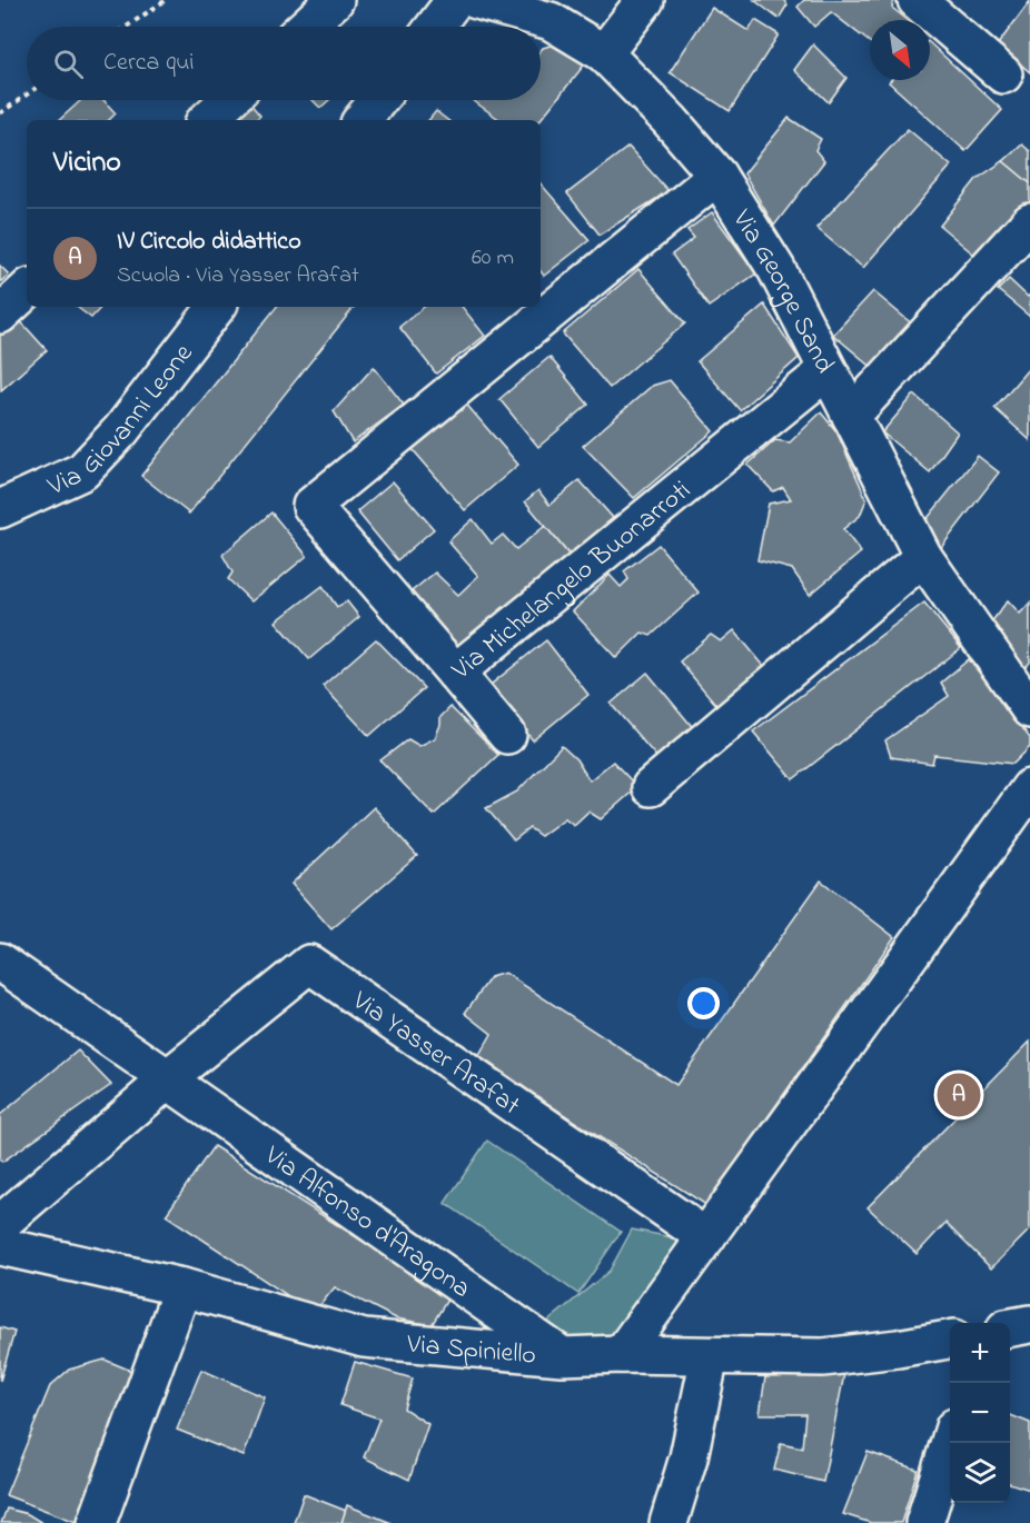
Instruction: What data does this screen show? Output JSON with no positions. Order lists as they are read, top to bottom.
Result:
{
  "streets": {
    "street": [
      "Via George Sand",
      "Via Giovanni Leone",
      "Via Michelangelo Buonarroti",
      "Via Yasser Arafat",
      "Via Alfonso d'Aragona",
      "Via Spiniello"
    ]
  },
  "crossings": [
    ["Via George Sand", "Via Michelangelo Buonarroti"],
    ["Via Yasser Arafat", "Via Alfonso d'Aragona"],
    ["Via Alfonso d'Aragona", "Via Spiniello"]
  ],
  "north": "bottom right",
  "page": {
    "search": "Cerca qui",
    "heading": "Vicino",
    "list": [
      {
        "mark": "A",
        "name": "IV Circolo didattico",
        "note": "Scuola · Via Yasser Arafat",
        "value": "60 m"
      }
    ],
    "pins": "A",
    "map_buttons": ["+", "−"]
  }
}
